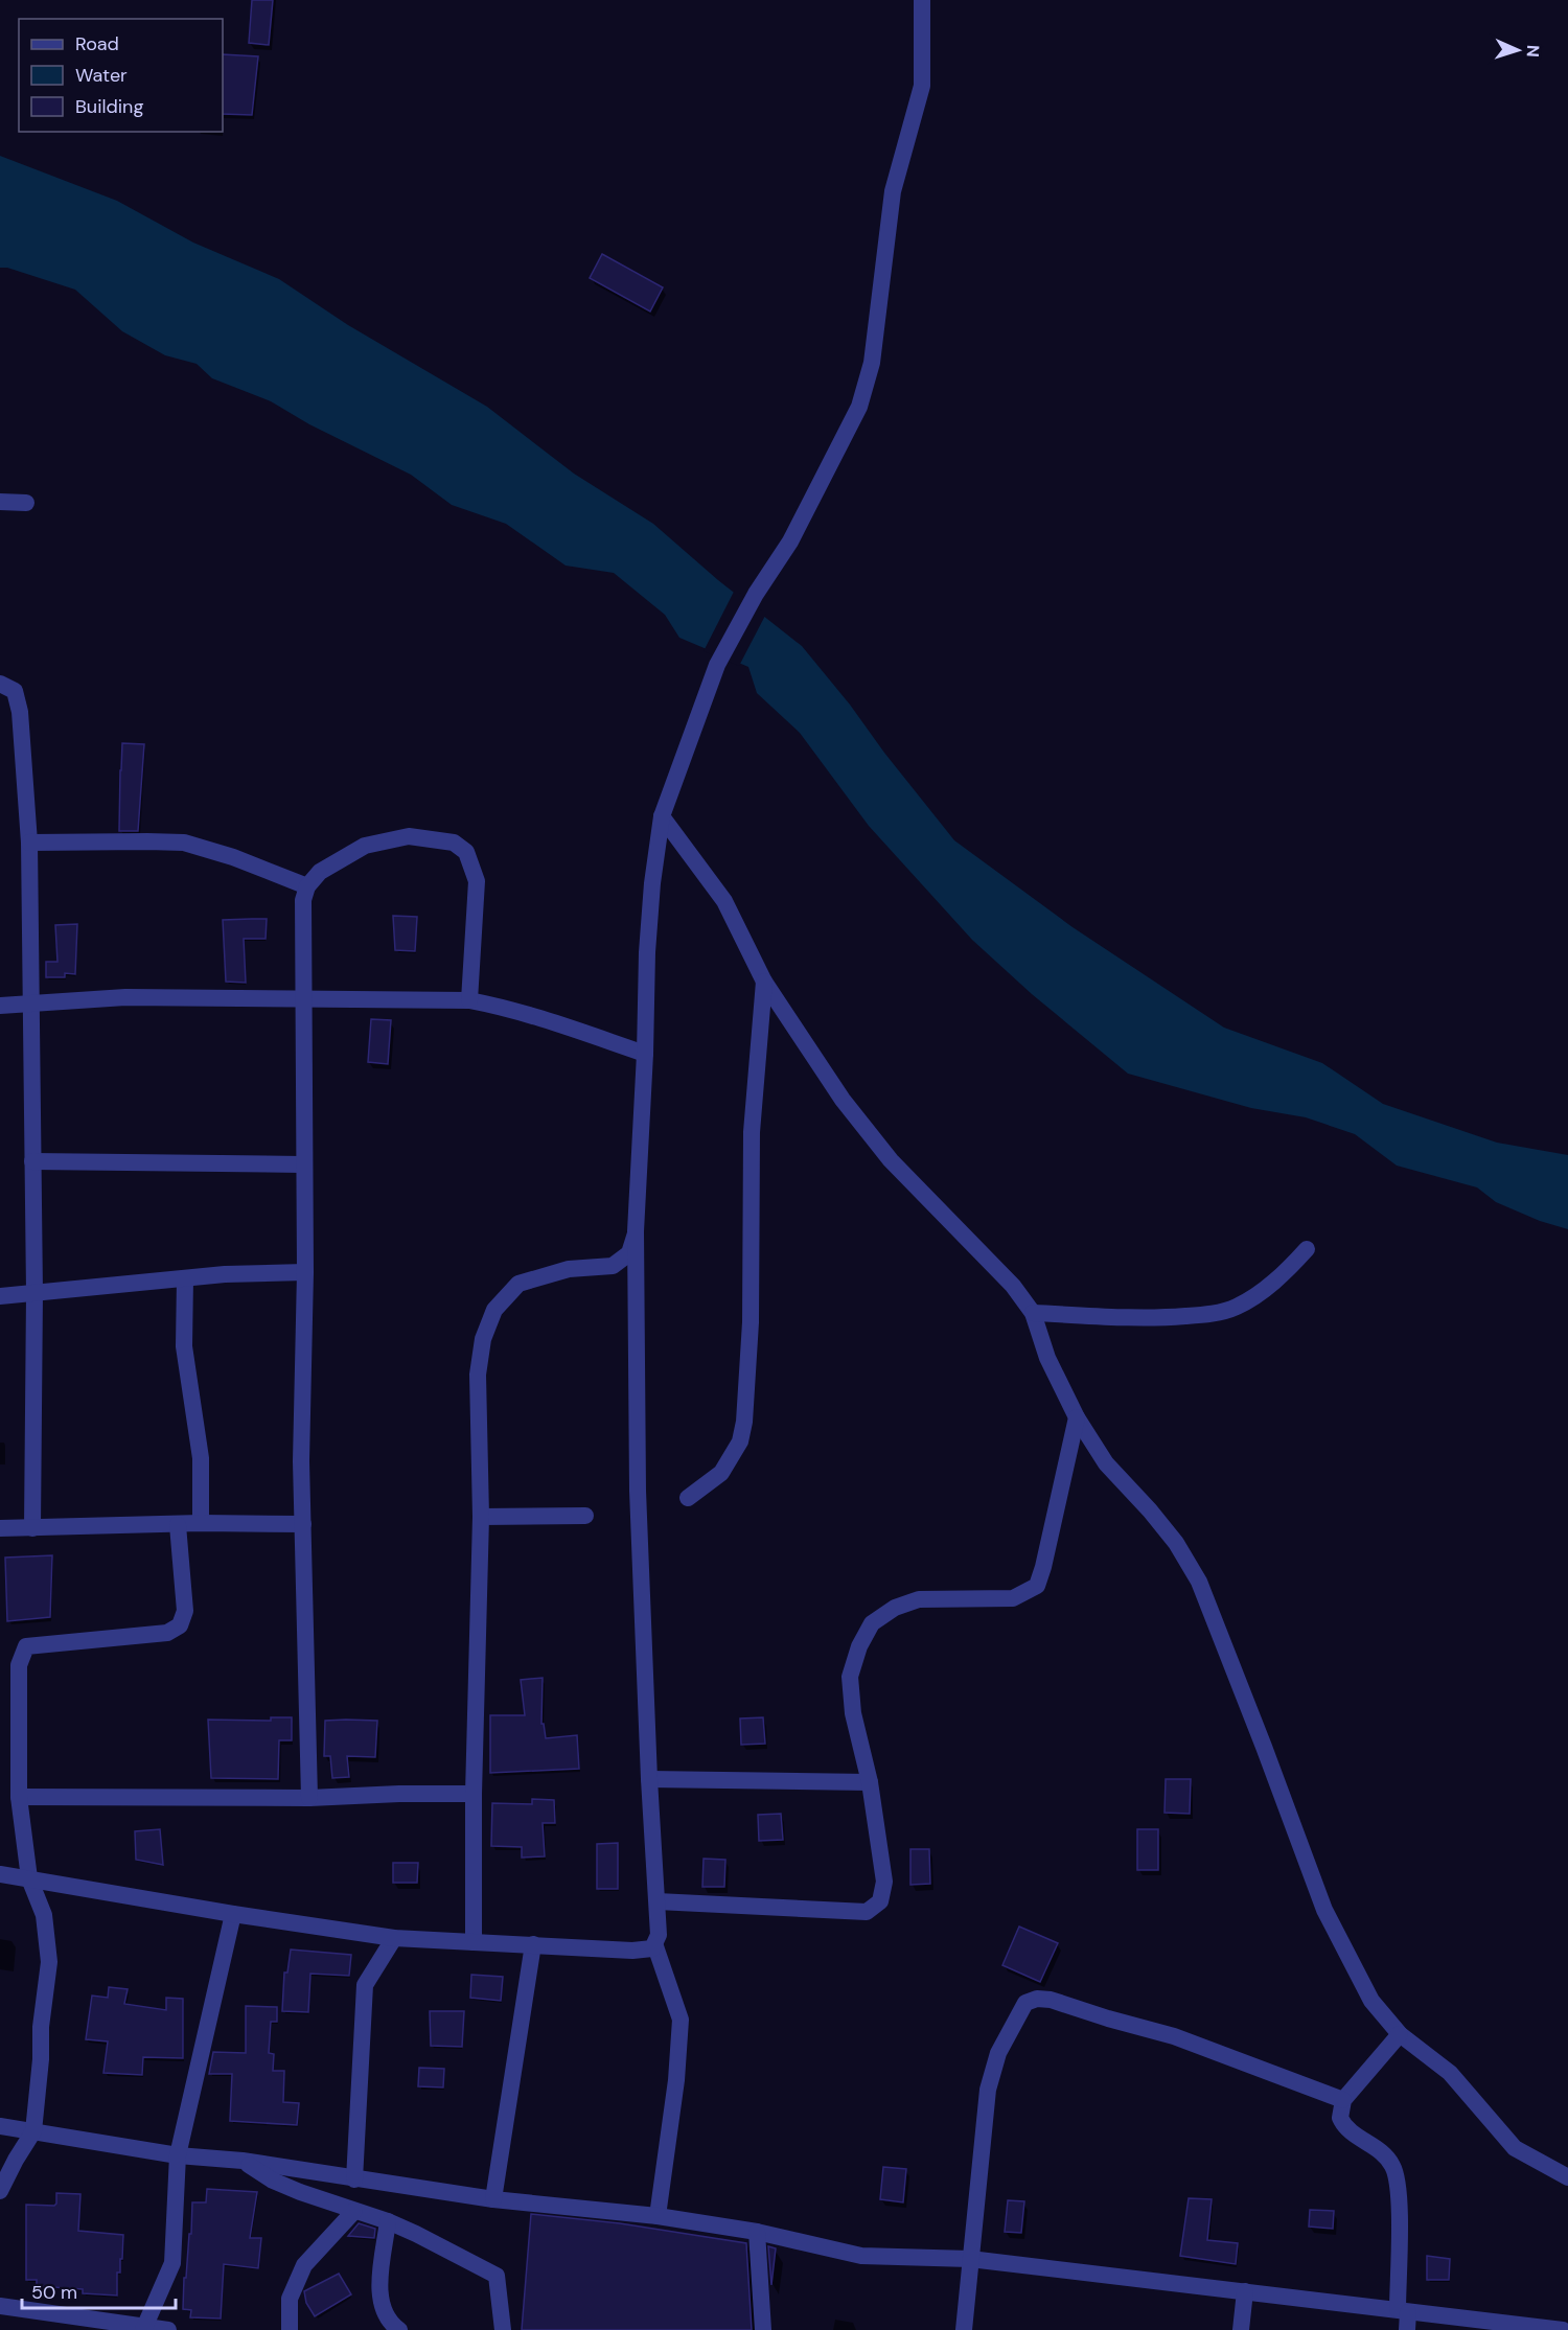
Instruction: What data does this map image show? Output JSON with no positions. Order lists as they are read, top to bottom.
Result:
{
  "legend": ["Road", "Water", "Building"],
  "scale_bar": "50 m",
  "north": "right"
}
